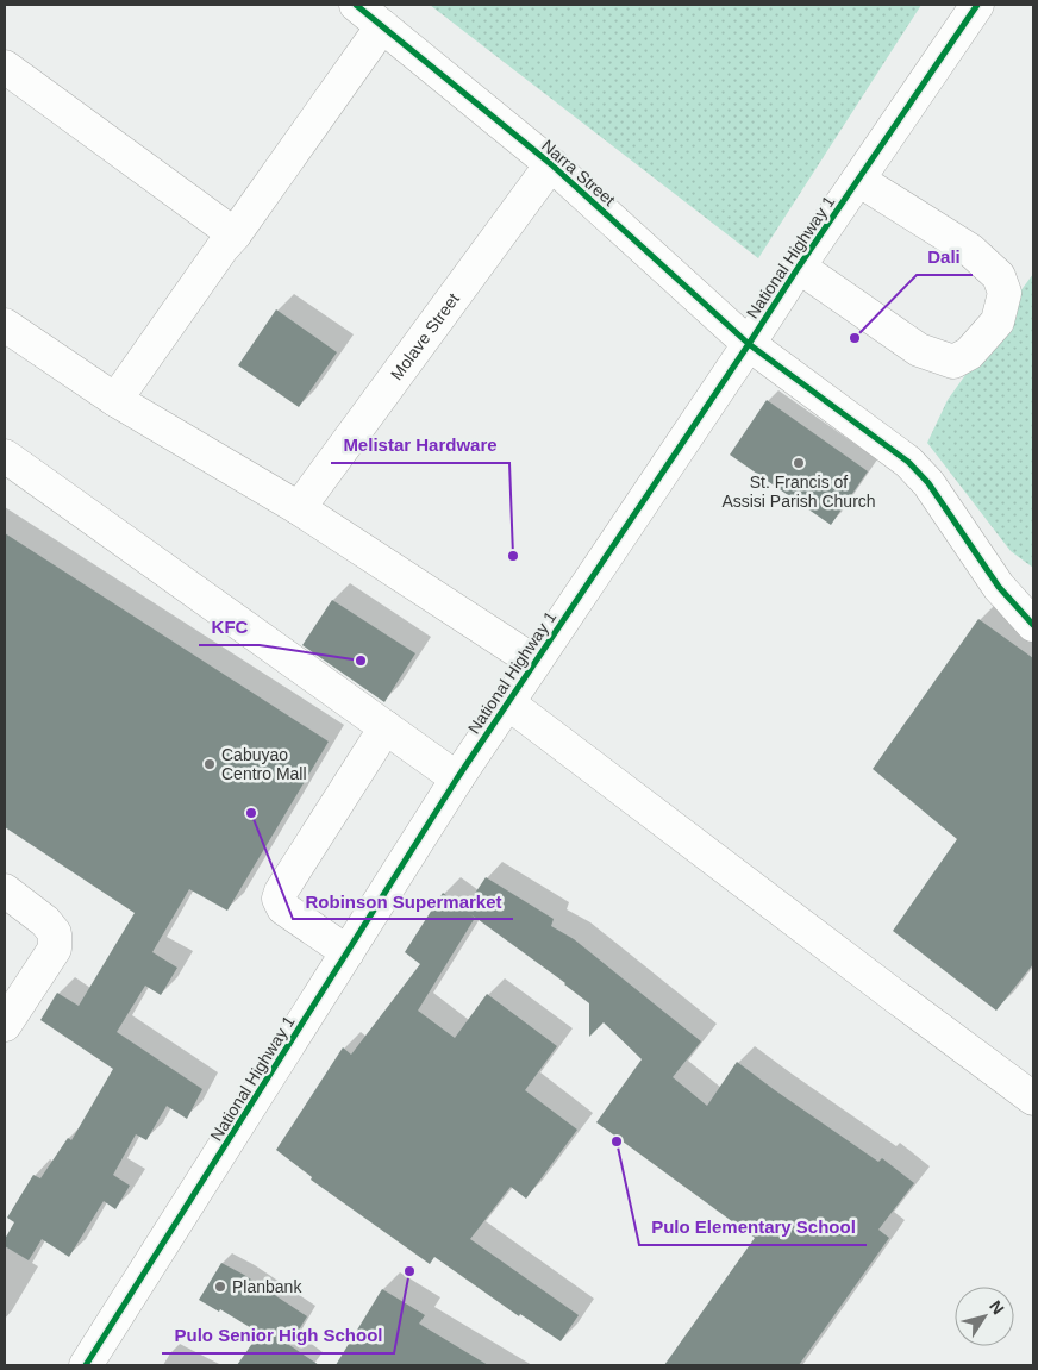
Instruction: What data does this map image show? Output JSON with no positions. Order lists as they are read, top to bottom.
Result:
{
  "streets": {
    "main road": ["Narra Street", "National Highway 1", "Molave Street"]
  },
  "crossings": [
    ["Narra Street", "National Highway 1"],
    ["Narra Street", "Molave Street"]
  ],
  "places": [
    "Dali",
    "St. Francis of Assisi Parish Church",
    "Melistar Hardware",
    "KFC",
    "Cabuyao Centro Mall",
    "Robinson Supermarket",
    "Pulo Elementary School",
    "Pulo Senior High School",
    "Planbank"
  ],
  "north": "top right"
}
